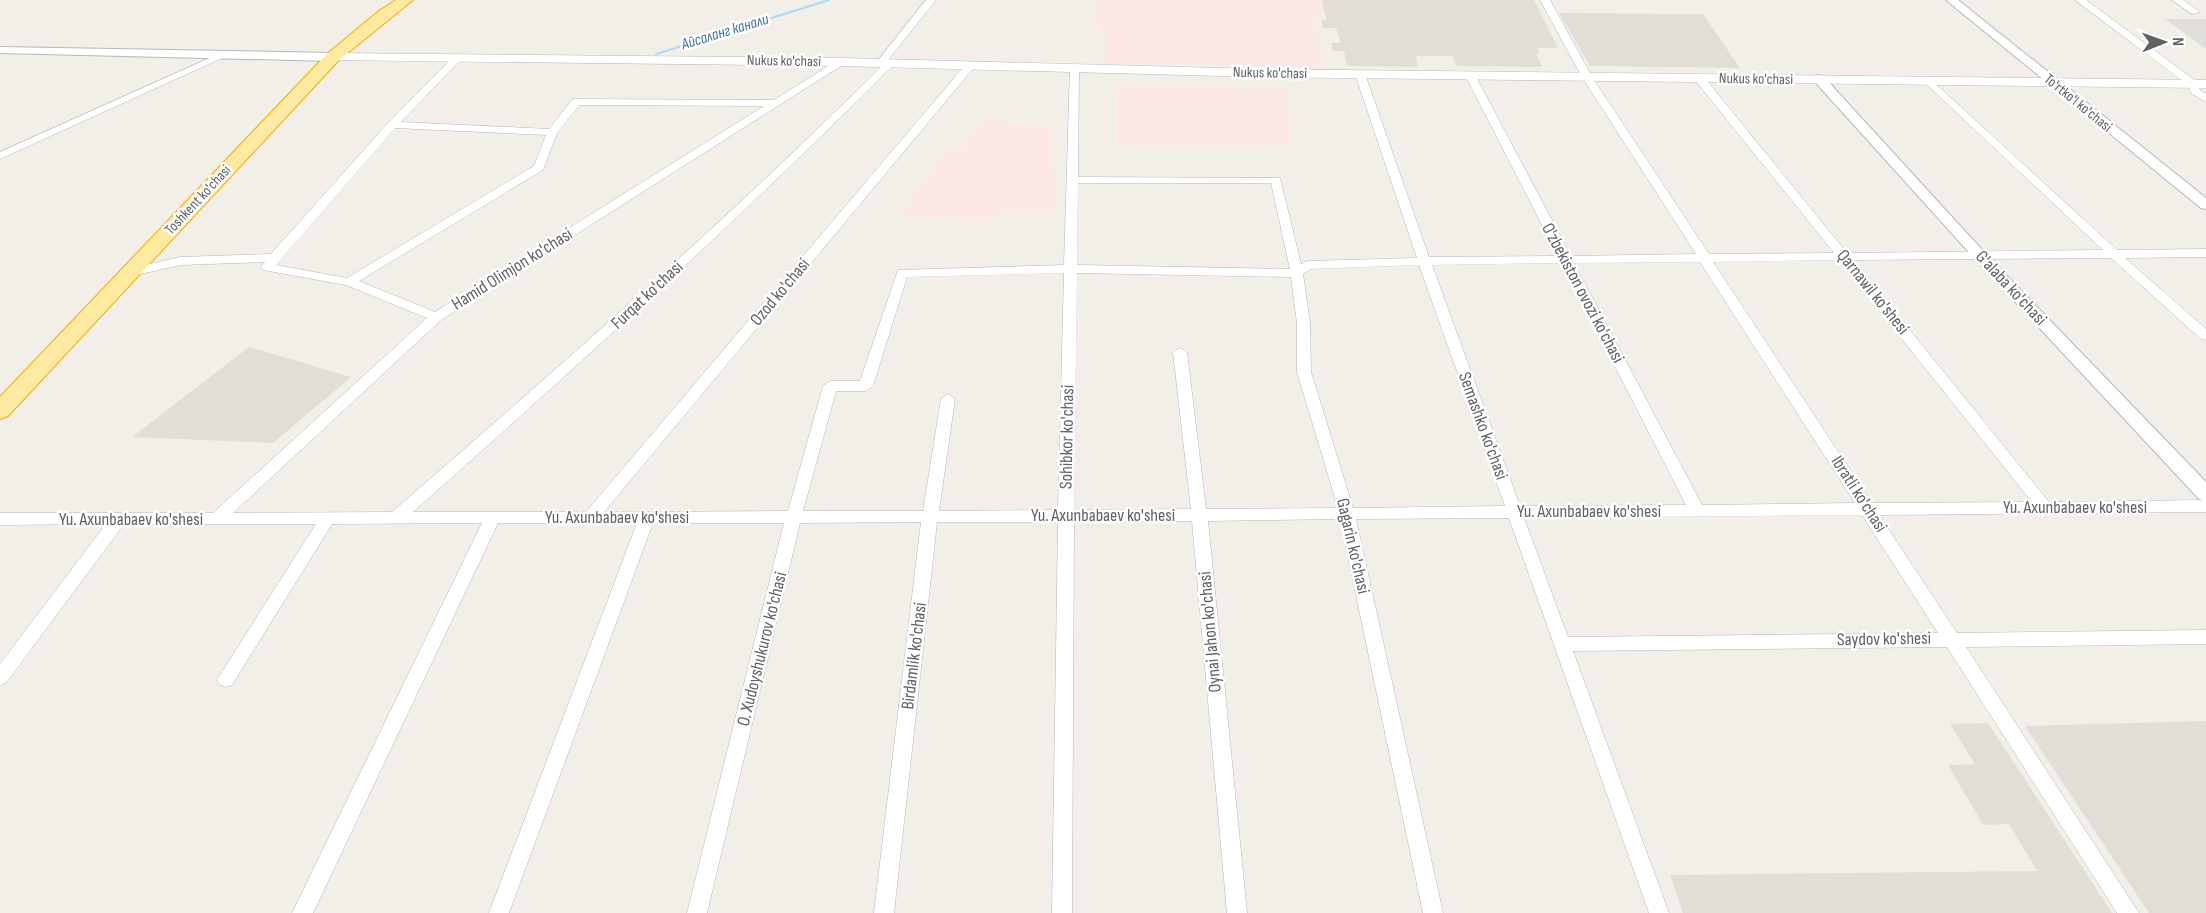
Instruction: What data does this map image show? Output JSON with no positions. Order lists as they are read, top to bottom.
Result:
{
  "streets": {
    "highway": ["Toshkent ko'chasi"],
    "main road": ["Nukus ko'chasi"],
    "street": [
      "To'rtko'l ko'chasi",
      "Hamid Olimjon ko'chasi",
      "G'alaba ko'chasi",
      "Ozod ko'chasi",
      "Qarnawil ko'shesi",
      "O'zbekiston ovozi ko'chasi",
      "Furqat ko'chasi",
      "Semashko ko'chasi",
      "Sohibkor ko'chasi",
      "Ibratli ko'chasi",
      "Yu. Axunbabaev ko'shesi",
      "Gagarin ko'chasi",
      "Oynai Jahon ko'chasi",
      "Saydov ko'shesi",
      "O. Xudoyshukurov ko'chasi",
      "Birdamlik ko'chasi"
    ]
  },
  "crossings": [
    ["Nukus ko'chasi", "To'rtko'l ko'chasi"],
    ["Nukus ko'chasi", "Toshkent ko'chasi"],
    ["Nukus ko'chasi", "Hamid Olimjon ko'chasi"],
    ["Nukus ko'chasi", "G'alaba ko'chasi"],
    ["Nukus ko'chasi", "Ozod ko'chasi"],
    ["Nukus ko'chasi", "Qarnawil ko'shesi"],
    ["Nukus ko'chasi", "O'zbekiston ovozi ko'chasi"],
    ["Nukus ko'chasi", "Furqat ko'chasi"],
    ["Nukus ko'chasi", "Semashko ko'chasi"],
    ["Nukus ko'chasi", "Sohibkor ko'chasi"],
    ["Nukus ko'chasi", "Ibratli ko'chasi"],
    ["Hamid Olimjon ko'chasi", "Yu. Axunbabaev ko'shesi"],
    ["Ozod ko'chasi", "Yu. Axunbabaev ko'shesi"],
    ["Qarnawil ko'shesi", "Yu. Axunbabaev ko'shesi"],
    ["O'zbekiston ovozi ko'chasi", "Yu. Axunbabaev ko'shesi"],
    ["Furqat ko'chasi", "Yu. Axunbabaev ko'shesi"],
    ["Semashko ko'chasi", "Yu. Axunbabaev ko'shesi"],
    ["Semashko ko'chasi", "Saydov ko'shesi"],
    ["Sohibkor ko'chasi", "Yu. Axunbabaev ko'shesi"],
    ["Sohibkor ko'chasi", "Gagarin ko'chasi"],
    ["Sohibkor ko'chasi", "O. Xudoyshukurov ko'chasi"],
    ["Ibratli ko'chasi", "Yu. Axunbabaev ko'shesi"],
    ["Ibratli ko'chasi", "Saydov ko'shesi"],
    ["Yu. Axunbabaev ko'shesi", "Gagarin ko'chasi"],
    ["Yu. Axunbabaev ko'shesi", "Oynai Jahon ko'chasi"],
    ["Yu. Axunbabaev ko'shesi", "O. Xudoyshukurov ko'chasi"],
    ["Yu. Axunbabaev ko'shesi", "Birdamlik ko'chasi"]
  ],
  "water": ["Айсаланг канали"],
  "north": "right"
}
